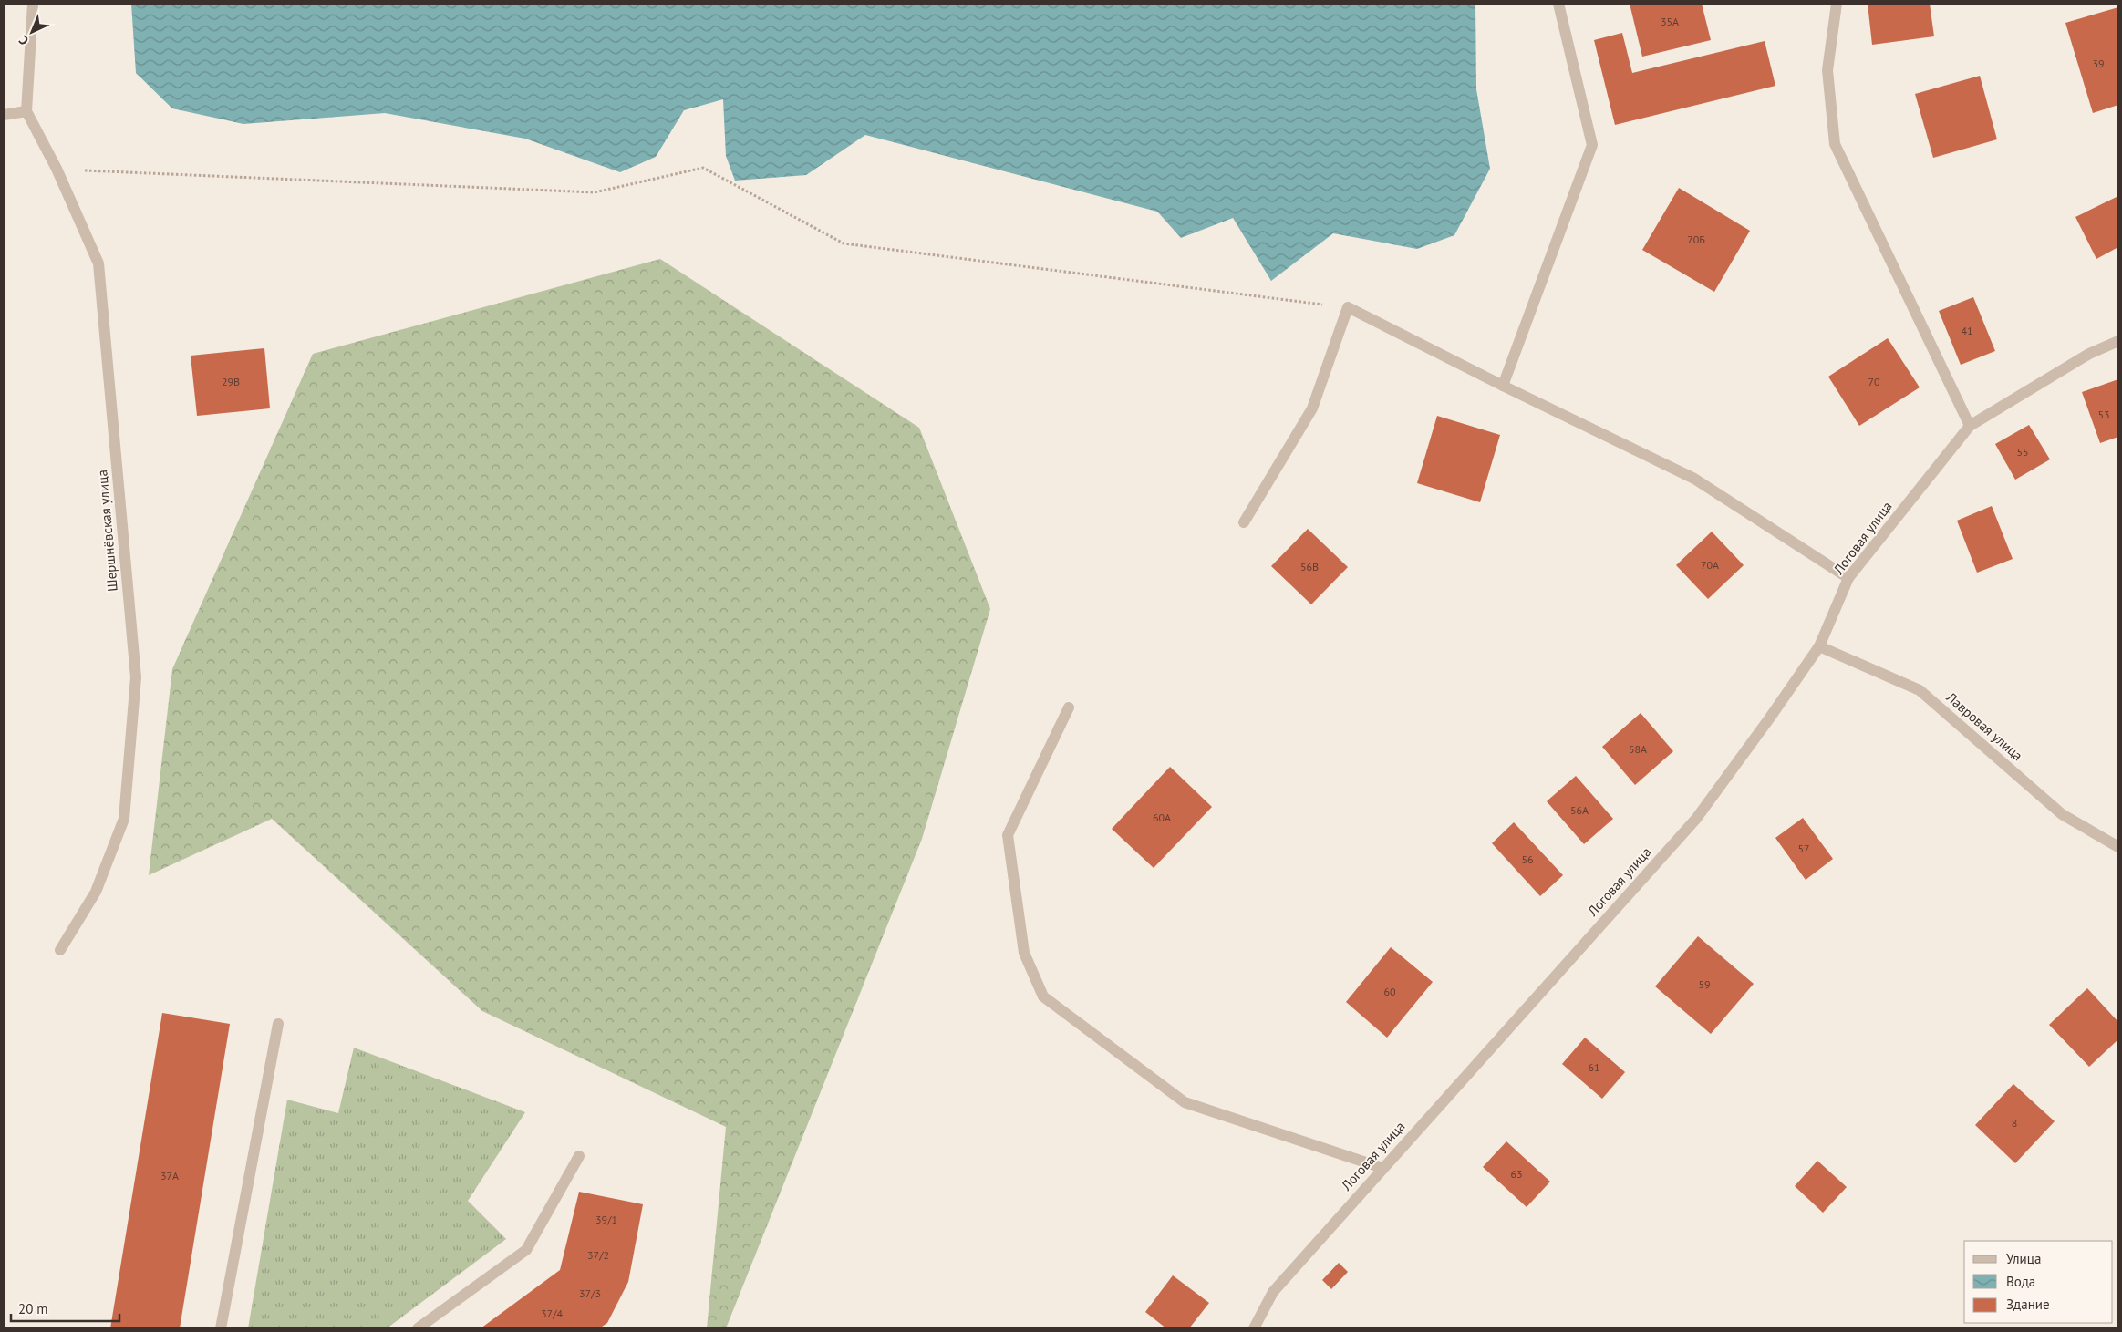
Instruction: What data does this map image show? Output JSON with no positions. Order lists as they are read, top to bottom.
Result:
{
  "streets": {
    "street": ["Шершнёвская улица", "Логовая улица", "Лавровая улица"]
  },
  "crossings": [
    ["Логовая улица", "Лавровая улица"]
  ],
  "house_numbers": [
    "35А",
    "39",
    "70Б",
    "41",
    "29В",
    "70",
    "53",
    "55",
    "70А",
    "56В",
    "58А",
    "56А",
    "60А",
    "57",
    "56",
    "59",
    "60",
    "61",
    "8",
    "63",
    "37А",
    "39/1",
    "37/2",
    "37/3",
    "37/4"
  ],
  "legend": ["Улица", "Вода", "Здание"],
  "scale_bar": "20 m",
  "north": "bottom left"
}
